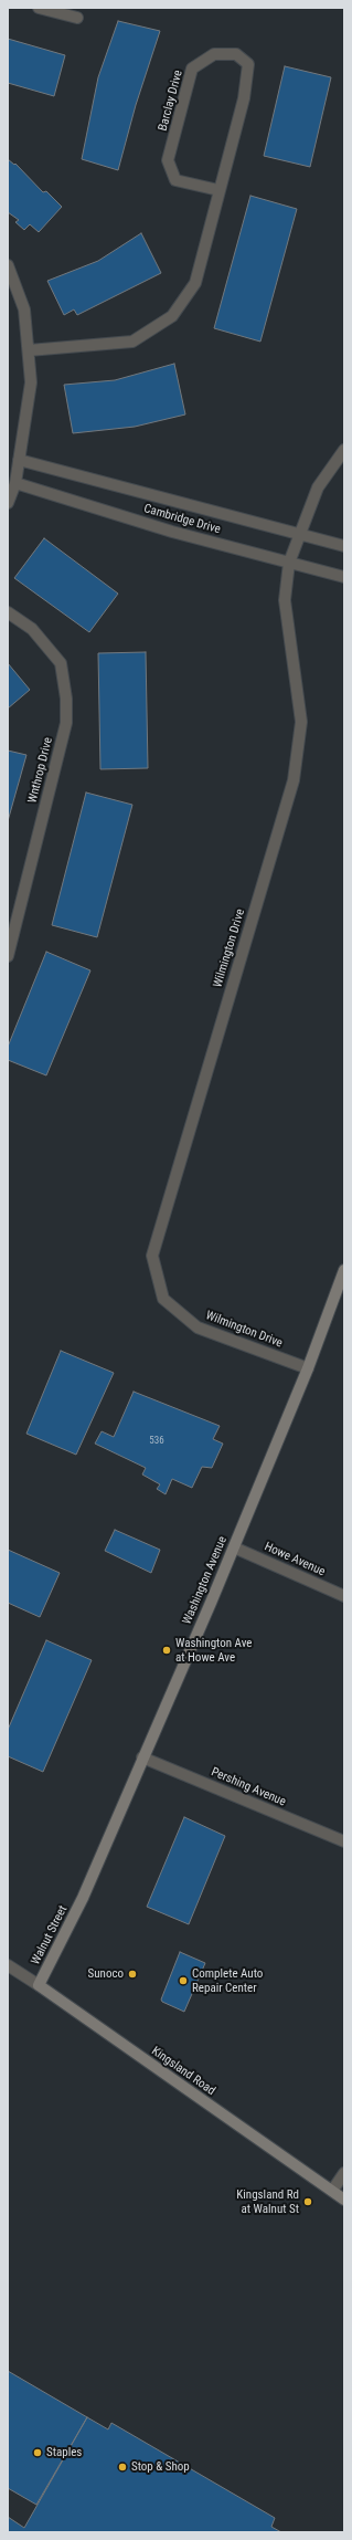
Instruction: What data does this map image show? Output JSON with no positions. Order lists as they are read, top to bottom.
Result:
{
  "streets": {
    "main road": ["Washington Avenue", "Walnut Street", "Kingsland Road"],
    "street": [
      "Barclay Drive",
      "Cambridge Drive",
      "Wnthrop Drive",
      "Wilmington Drive",
      "Howe Avenue",
      "Pershing Avenue"
    ]
  },
  "crossings": [
    ["Cambridge Drive", "Wilmington Drive"],
    ["Wilmington Drive", "Washington Avenue"],
    ["Howe Avenue", "Washington Avenue"],
    ["Washington Avenue", "Pershing Avenue"],
    ["Washington Avenue", "Walnut Street"],
    ["Walnut Street", "Kingsland Road"]
  ],
  "places": [
    "Washington Ave at Howe Ave",
    "Sunoco",
    "Complete Auto Repair Center",
    "Kingsland Rd at Walnut St",
    "Staples",
    "Stop & Shop"
  ],
  "house_numbers": ["536"]
}
